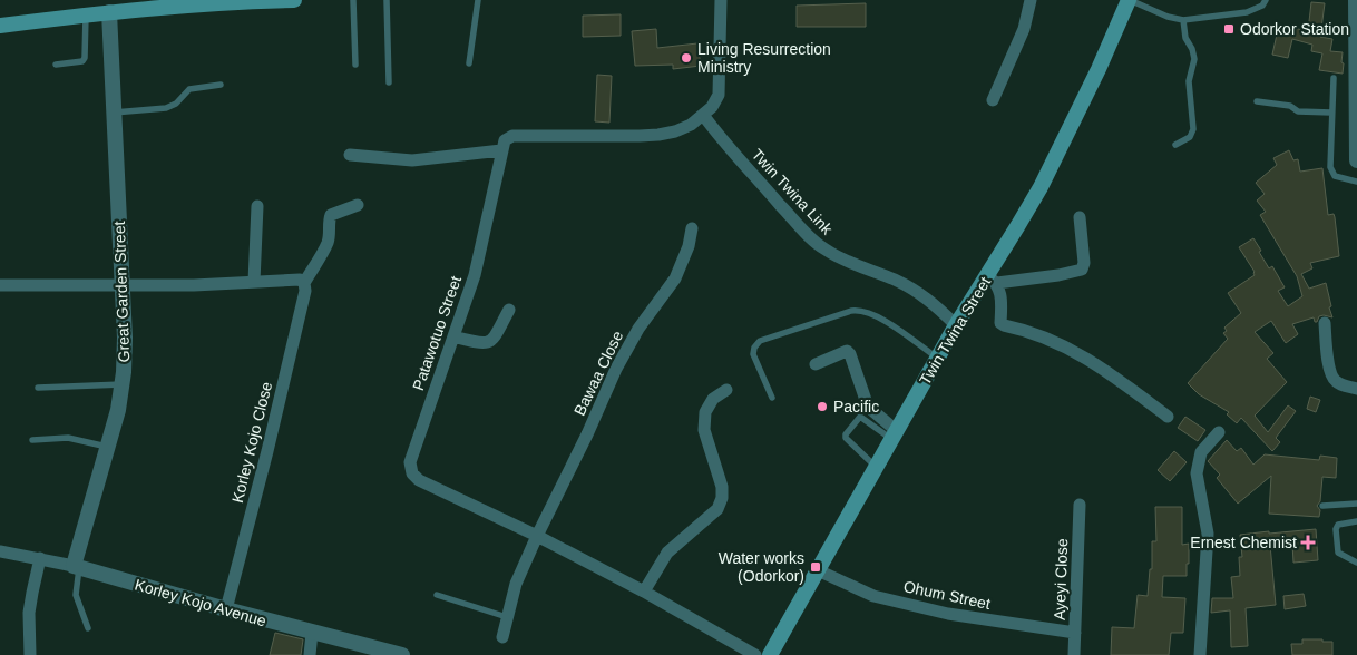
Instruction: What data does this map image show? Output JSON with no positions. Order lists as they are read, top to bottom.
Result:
{
  "streets": {
    "main road": ["Twin Twina Street"],
    "street": [
      "Twin Twina Link",
      "Great Garden Street",
      "Patawotuo Street",
      "Bawaa Close",
      "Korley Kojo Close",
      "Ayeyi Close",
      "Ohum Street",
      "Korley Kojo Avenue"
    ]
  },
  "crossings": [
    ["Twin Twina Link", "Twin Twina Street"],
    ["Great Garden Street", "Korley Kojo Avenue"],
    ["Twin Twina Street", "Ohum Street"],
    ["Patawotuo Street", "Bawaa Close"],
    ["Korley Kojo Close", "Korley Kojo Avenue"],
    ["Ayeyi Close", "Ohum Street"]
  ],
  "places": {
    "transit": ["Odorkor Station", "Water works (Odorkor)"],
    "other": ["Living Resurrection Ministry", "Pacific"],
    "health": ["Ernest Chemist"]
  }
}
